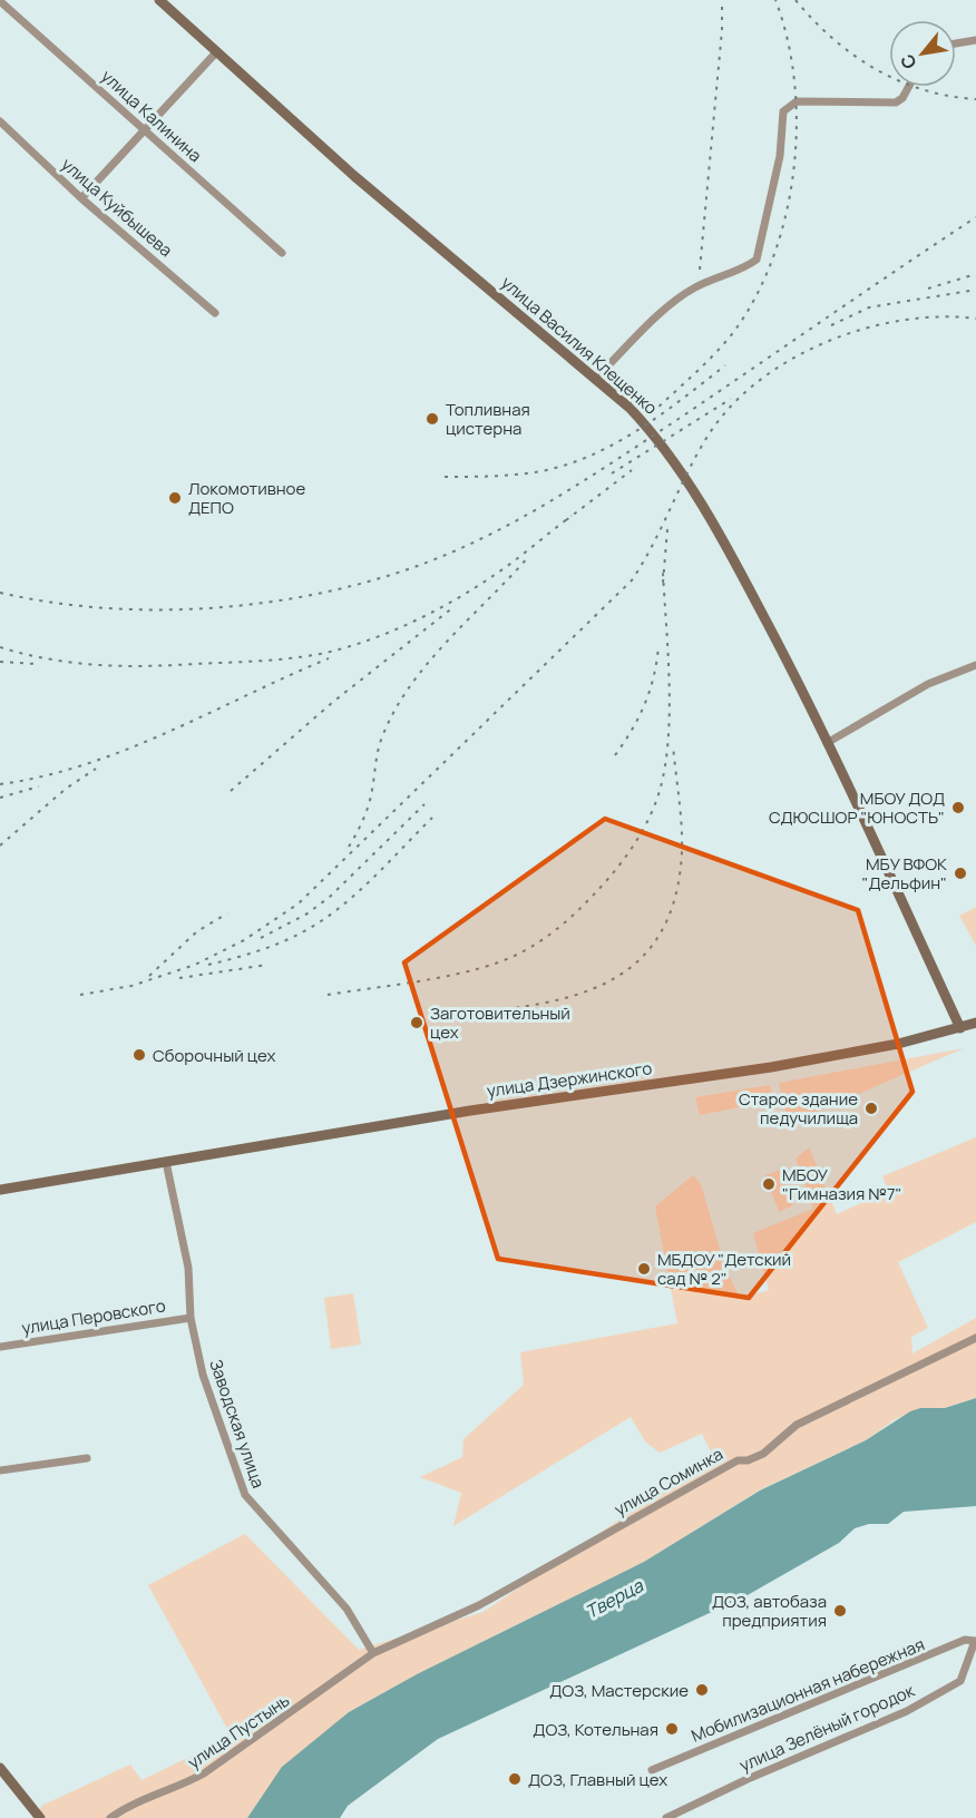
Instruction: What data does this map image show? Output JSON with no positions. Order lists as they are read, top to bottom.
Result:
{
  "streets": {
    "street": [
      "улица Калинина",
      "улица Куйбышева",
      "улица Василия Клещенко",
      "улица Дзержинского",
      "улица Перовского",
      "Заводская улица",
      "улица Соминка",
      "Мобилизационная набережная",
      "улица Зелёный городок",
      "улица Пустынь"
    ]
  },
  "crossings": [
    ["улица Василия Клещенко", "улица Дзержинского"],
    ["улица Дзержинского", "Заводская улица"],
    ["улица Перовского", "Заводская улица"],
    ["Заводская улица", "улица Соминка"],
    ["Заводская улица", "улица Пустынь"],
    ["улица Соминка", "улица Пустынь"],
    ["Мобилизационная набережная", "улица Зелёный городок"]
  ],
  "water": ["Тверца"],
  "places": [
    "Топливная цистерна",
    "Локомотивное ДЕПО",
    "МБОУ ДОД СДЮСШОР \"ЮНОСТЬ\"",
    "МБУ ВФОК \"Дельфин\"",
    "Заготовительный цех",
    "Сборочный цех",
    "Старое здание педучилища",
    "МБОУ \"Гимназия №7\"",
    "МБДОУ \"Детский сад № 2\"",
    "ДОЗ, автобаза предприятия",
    "ДОЗ, Мастерские",
    "ДОЗ, Котельная",
    "ДОЗ, Главный цех"
  ],
  "north": "bottom left"
}
